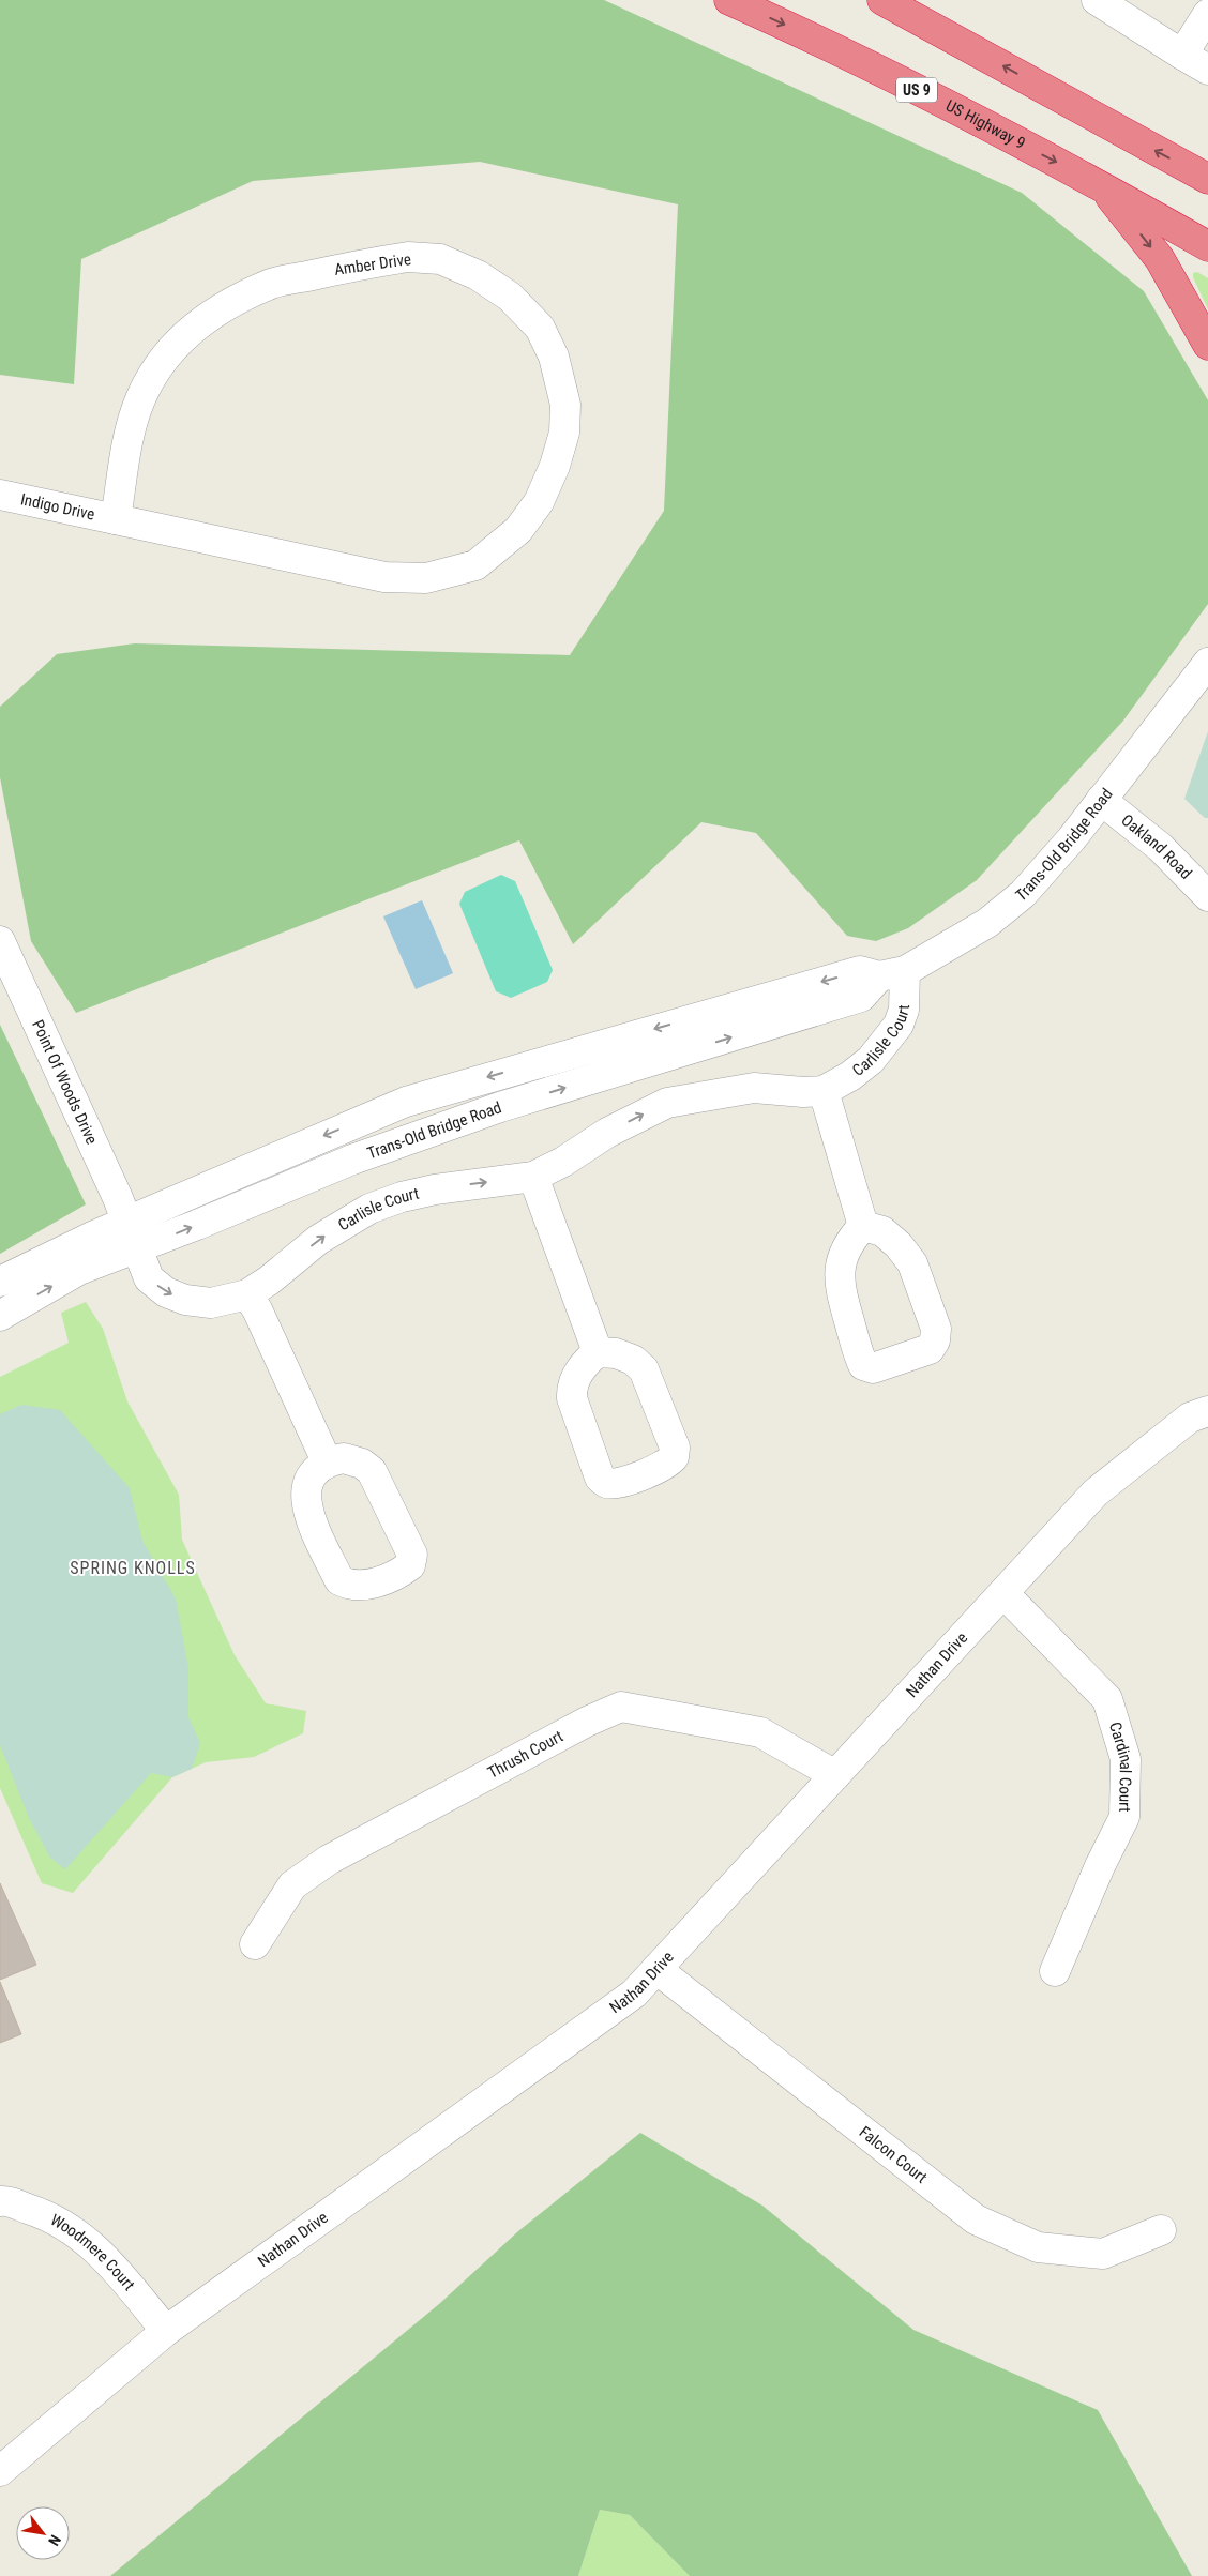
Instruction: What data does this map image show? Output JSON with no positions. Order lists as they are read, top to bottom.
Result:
{
  "streets": {
    "highway": ["US 9", "US Highway 9"],
    "street": [
      "Amber Drive",
      "Indigo Drive",
      "Trans-Old Bridge Road",
      "Oakland Road",
      "Carlisle Court",
      "Point Of Woods Drive",
      "Nathan Drive",
      "Thrush Court",
      "Cardinal Court",
      "Falcon Court",
      "Woodmere Court"
    ]
  },
  "crossings": [
    ["Amber Drive", "Indigo Drive"],
    ["Trans-Old Bridge Road", "Oakland Road"],
    ["Trans-Old Bridge Road", "Carlisle Court"],
    ["Trans-Old Bridge Road", "Point Of Woods Drive"],
    ["Carlisle Court", "Point Of Woods Drive"],
    ["Nathan Drive", "Thrush Court"],
    ["Nathan Drive", "Cardinal Court"],
    ["Nathan Drive", "Falcon Court"],
    ["Nathan Drive", "Woodmere Court"]
  ],
  "one_way": ["Carlisle Court"],
  "districts": ["SPRING KNOLLS"],
  "north": "bottom right"
}
